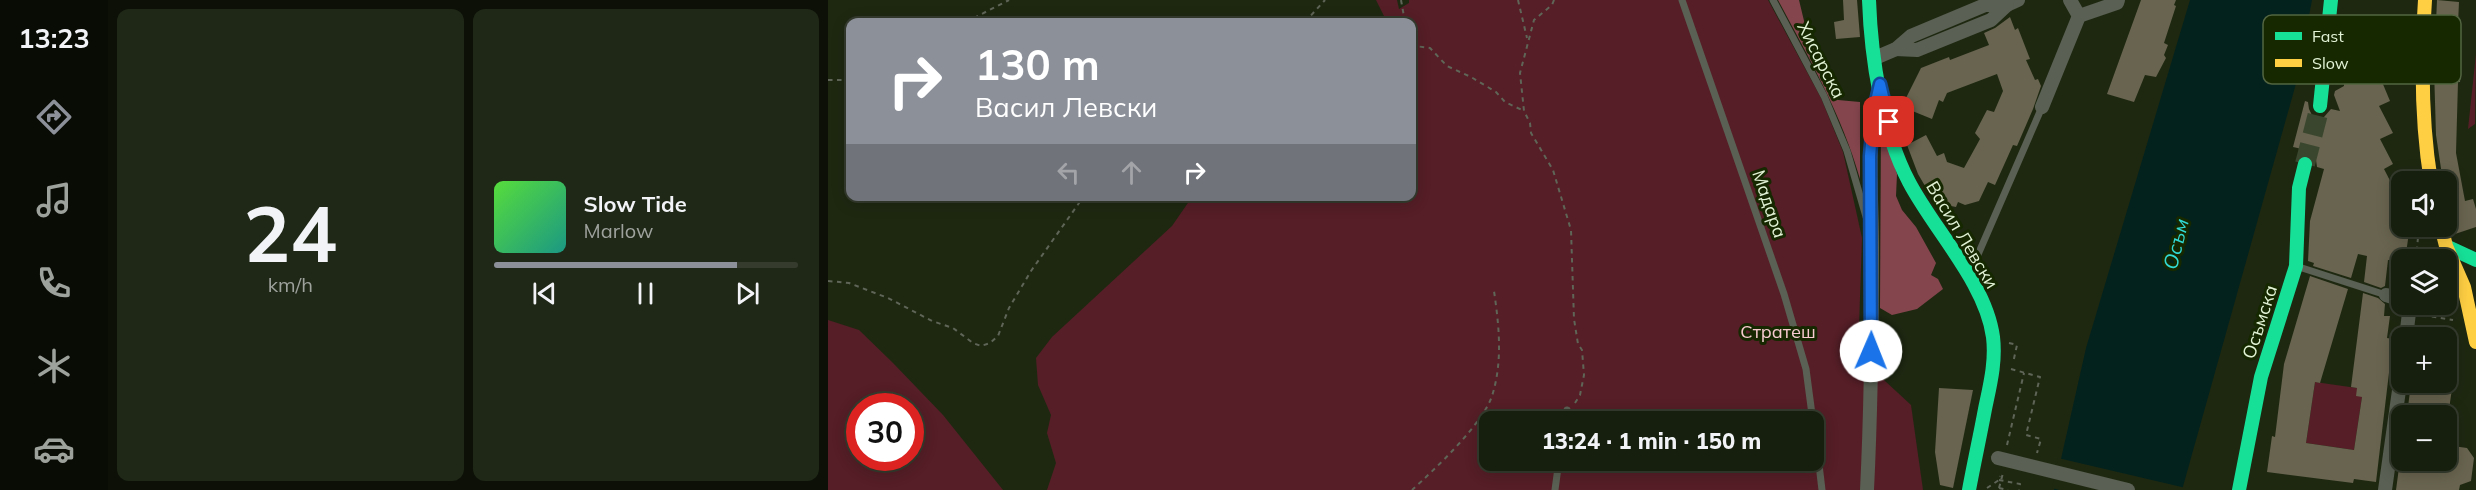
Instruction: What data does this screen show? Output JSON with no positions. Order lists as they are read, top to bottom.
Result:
{
  "streets": {
    "street": ["Васил Левски", "Осъмска"],
    "lane": ["Хисарска", "Мадара"]
  },
  "water": ["Осъм"],
  "parks": ["Стратеш"],
  "legend": ["Fast", "Slow"],
  "page": {
    "tabs": "13:23",
    "tile": ["24", "km/h"],
    "turn": ["130 m", "Васил Левски"],
    "map_buttons": ["+", "−"],
    "song": ["Slow Tide", "Marlow"],
    "limit": "30",
    "trip": "13:24 · 1 min · 150 m"
  }
}
